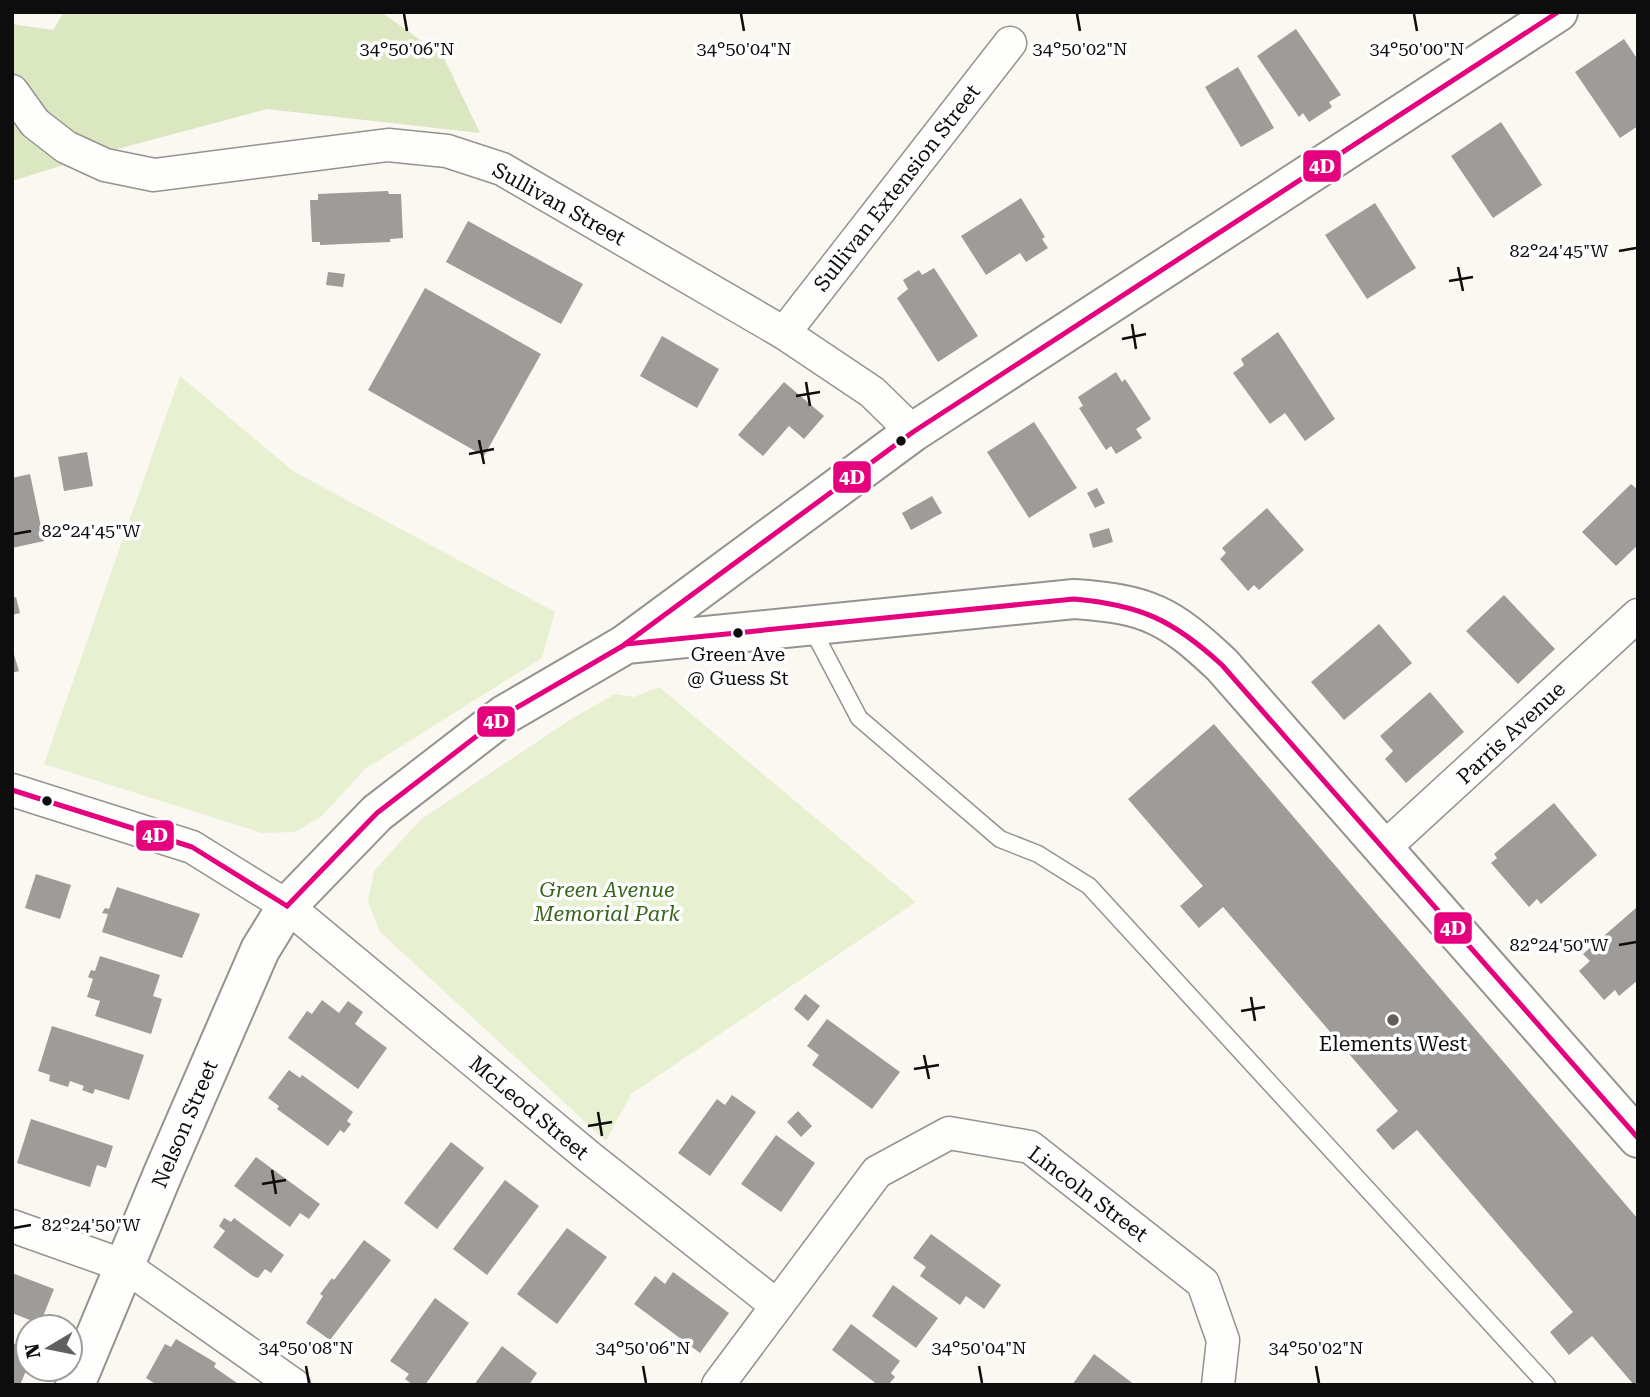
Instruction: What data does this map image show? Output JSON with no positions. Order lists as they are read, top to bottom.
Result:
{
  "streets": {
    "street": [
      "Sullivan Extension Street",
      "Sullivan Street",
      "Parris Avenue",
      "McLeod Street",
      "Nelson Street",
      "Lincoln Street"
    ]
  },
  "crossings": [
    ["Sullivan Extension Street", "Sullivan Street"],
    ["Sullivan Street", "Nelson Street"],
    ["McLeod Street", "Nelson Street"],
    ["McLeod Street", "Lincoln Street"]
  ],
  "parks": ["Green Avenue Memorial Park"],
  "places": ["Green Ave @ Guess St", "Elements West"],
  "lines": ["transit line 4D"],
  "north": "left",
  "coordinates": [
    "34°50'06\"N",
    "34°50'04\"N",
    "34°50'02\"N",
    "34°50'00\"N",
    "82°24'45\"W",
    "82°24'50\"W",
    "34°50'08\"N"
  ]
}
